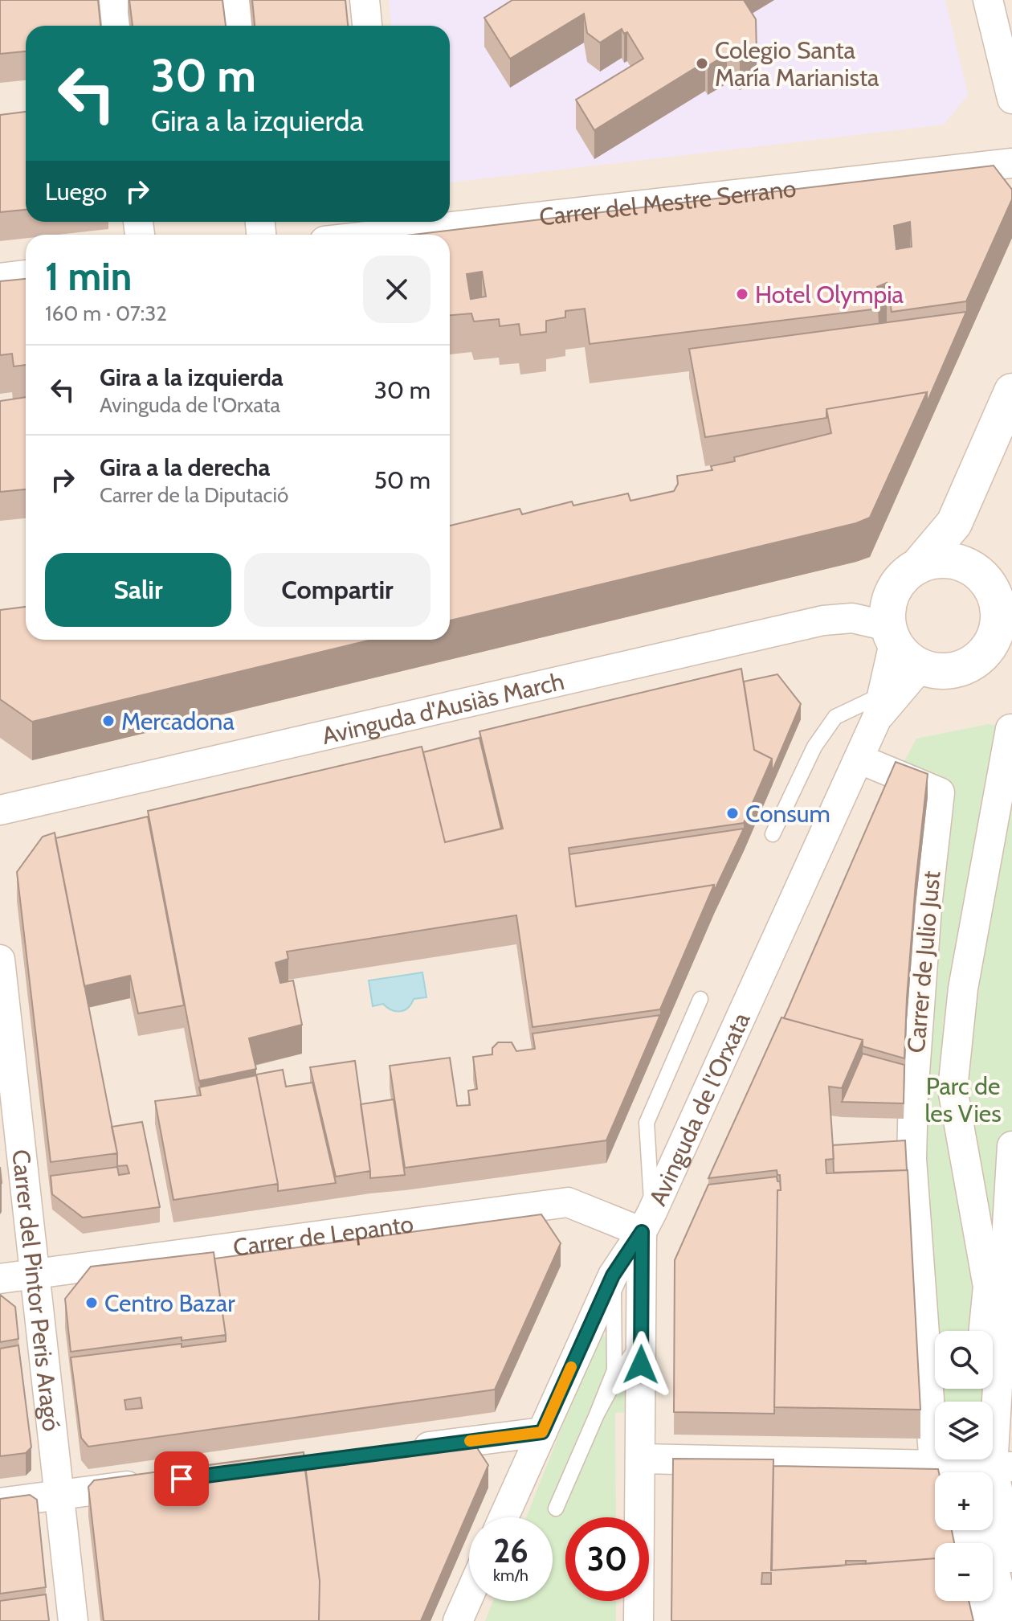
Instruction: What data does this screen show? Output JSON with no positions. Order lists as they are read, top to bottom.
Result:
{
  "streets": {
    "street": [
      "Carrer del Mestre Serrano",
      "Avinguda d'Ausiàs March",
      "Carrer de Julio Just",
      "Avinguda de l'Orxata",
      "Carrer de Lepanto",
      "Carrer del Pintor Peris Aragó"
    ]
  },
  "crossings": [
    ["Avinguda d'Ausiàs March", "Avinguda de l'Orxata"],
    ["Carrer de Julio Just", "Avinguda de l'Orxata"],
    ["Avinguda de l'Orxata", "Carrer de Lepanto"],
    ["Carrer de Lepanto", "Carrer del Pintor Peris Aragó"]
  ],
  "parks": ["Parc de les Vies"],
  "places": [
    "Colegio Santa María Marianista",
    "Hotel Olympia",
    "Mercadona",
    "Consum",
    "Centro Bazar"
  ],
  "page": {
    "turn": ["30 m", "Gira a la izquierda"],
    "then": "Luego",
    "heading": ["1 min", "160 m · 07:32"],
    "list": [
      {
        "name": "Gira a la izquierda",
        "note": "Avinguda de l'Orxata",
        "value": "30 m"
      },
      {
        "name": "Gira a la derecha",
        "note": "Carrer de la Diputació",
        "value": "50 m"
      }
    ],
    "buttons": ["Salir", "Compartir"],
    "map_buttons": ["+", "−"],
    "speed": "26 km/h",
    "limit": "30"
  }
}
